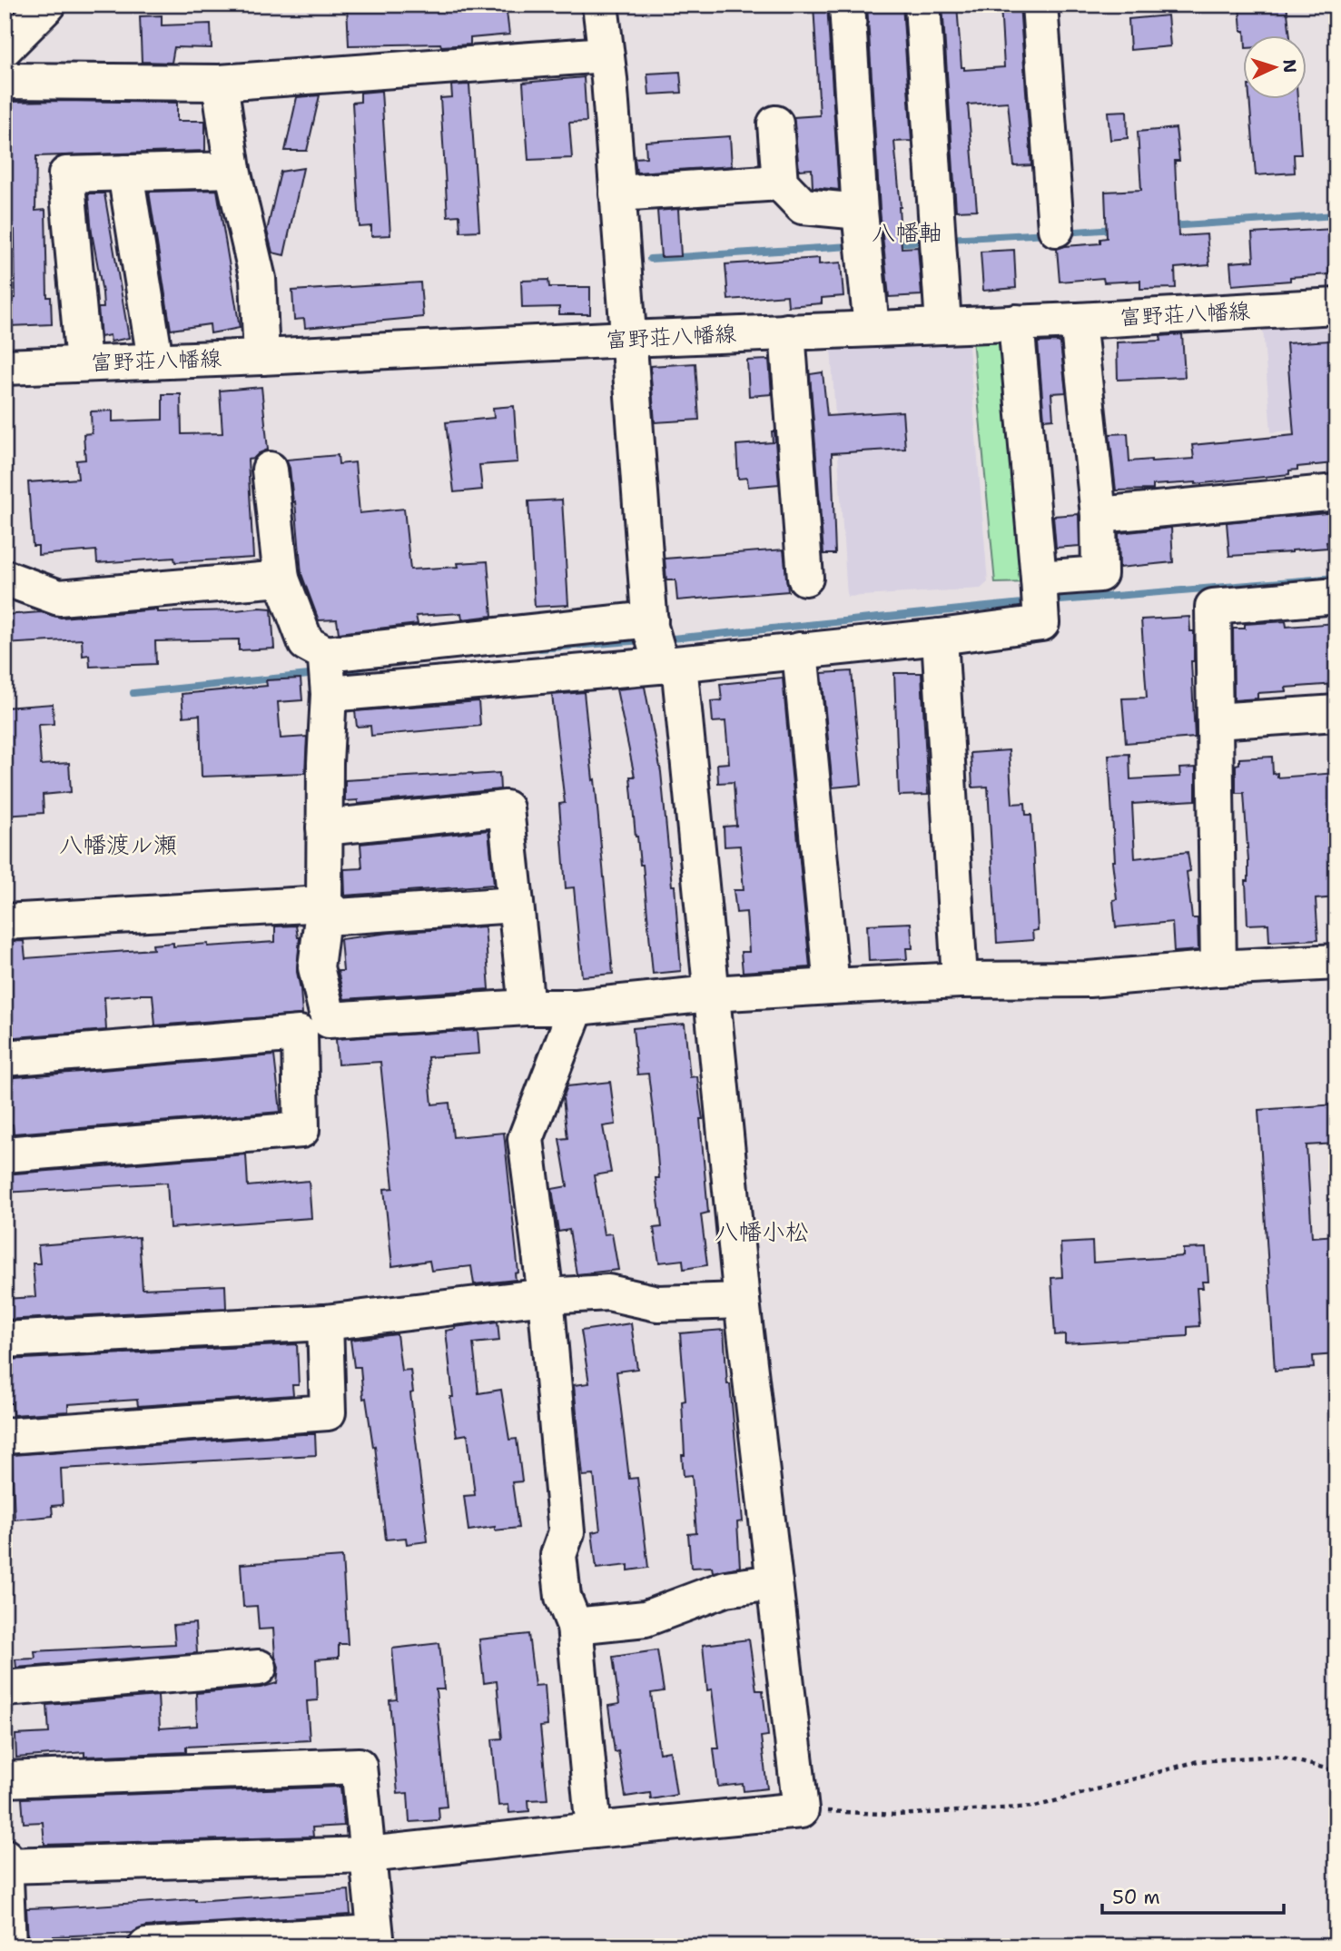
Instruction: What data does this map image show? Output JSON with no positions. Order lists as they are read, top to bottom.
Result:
{
  "streets": {
    "street": ["富野荘八幡線"]
  },
  "districts": ["八幡軸", "八幡渡ル瀬", "八幡小松"],
  "scale_bar": "50 m",
  "north": "right"
}
